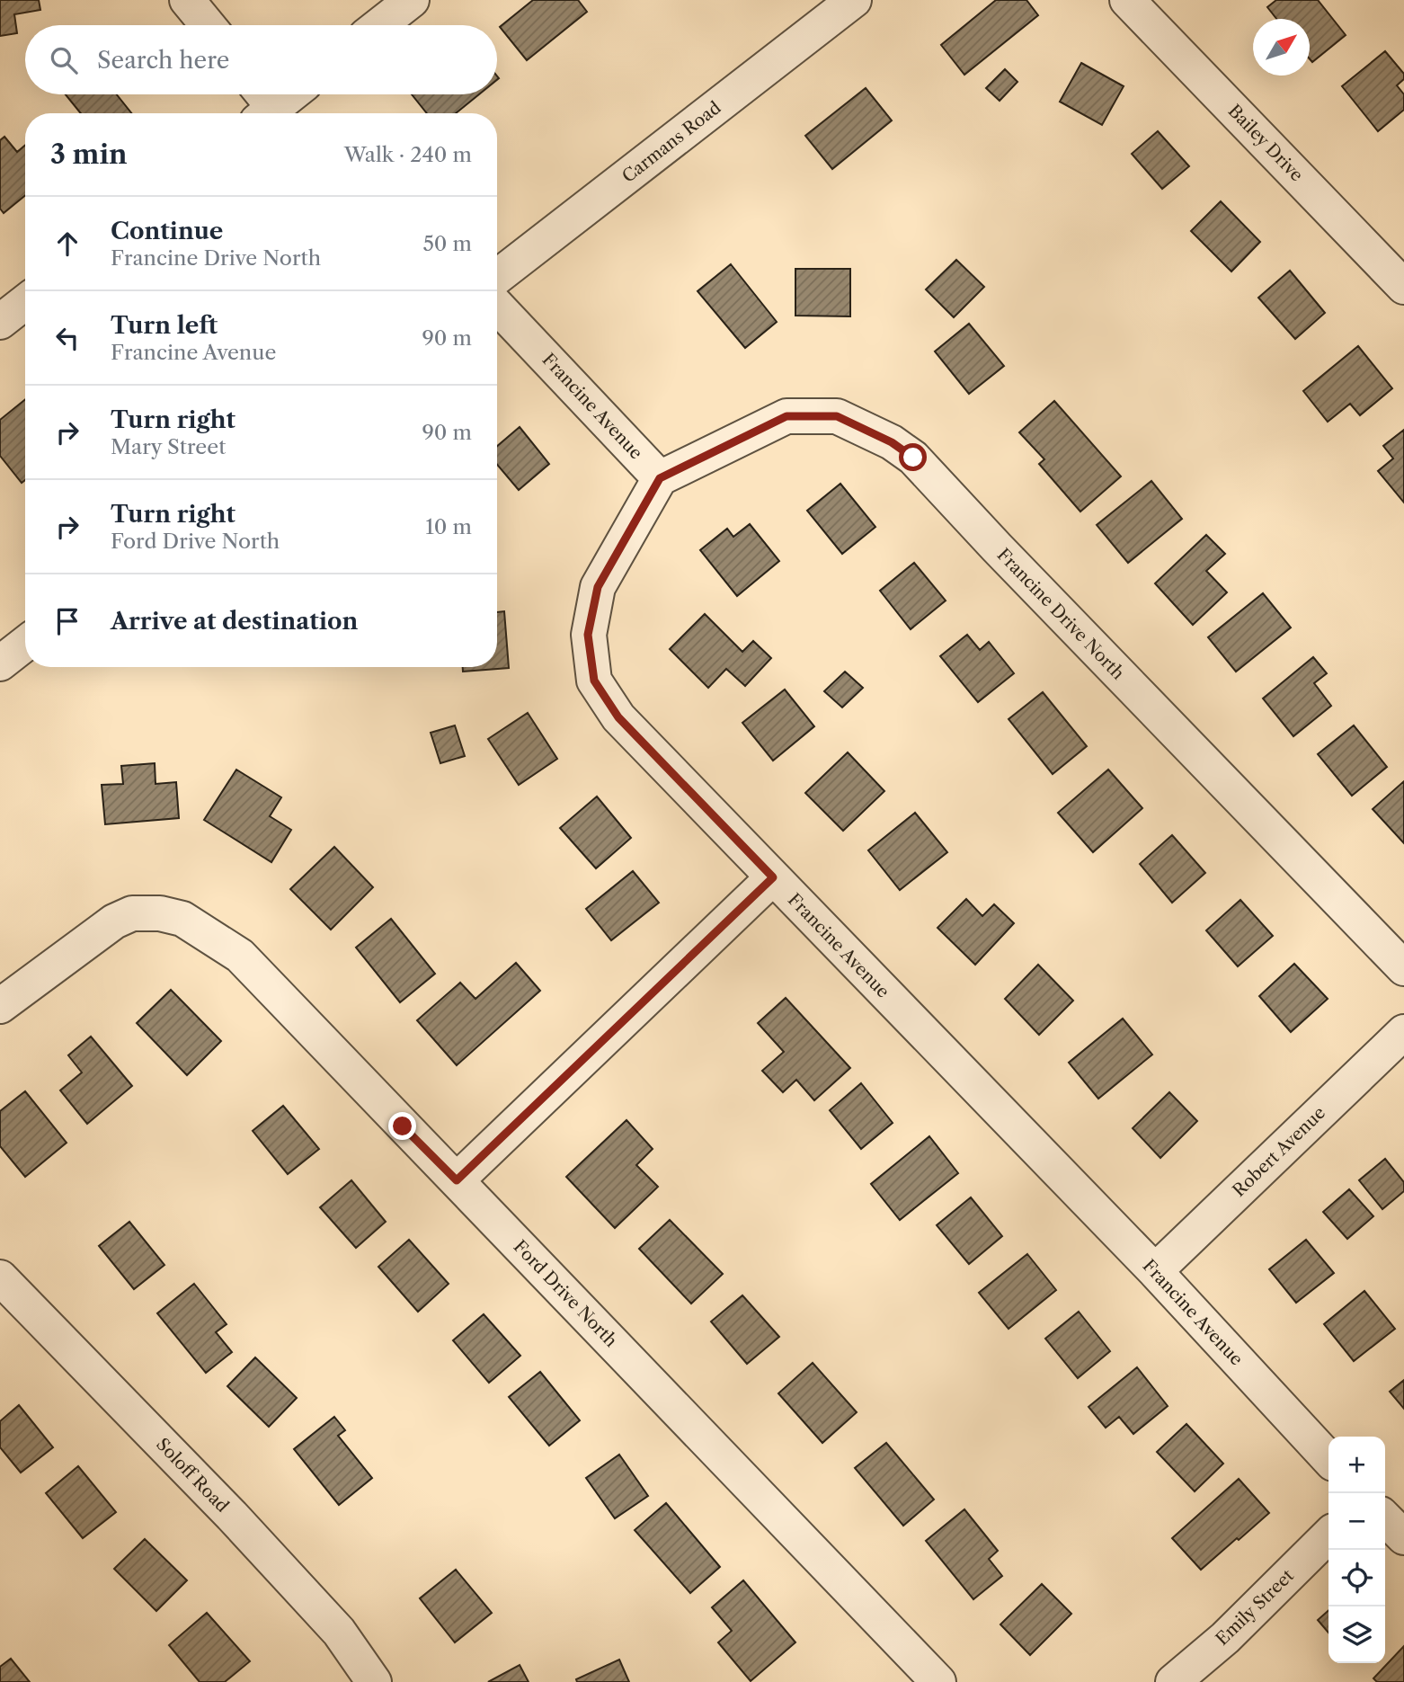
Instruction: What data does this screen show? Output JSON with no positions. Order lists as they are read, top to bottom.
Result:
{
  "streets": {
    "street": [
      "Carmans Road",
      "Bailey Drive",
      "Francine Avenue",
      "Francine Drive North",
      "Robert Avenue",
      "Ford Drive North",
      "Soloff Road",
      "Emily Street"
    ]
  },
  "crossings": [
    ["Francine Avenue", "Francine Drive North"],
    ["Francine Avenue", "Robert Avenue"]
  ],
  "north": "top right",
  "page": {
    "search": "Search here",
    "heading": ["3 min", "Walk · 240 m"],
    "list": [
      ["Continue", "Francine Drive North", "50 m"],
      ["Turn left", "Francine Avenue", "90 m"],
      ["Turn right", "Mary Street", "90 m"],
      ["Turn right", "Ford Drive North", "10 m"],
      "Arrive at destination"
    ],
    "map_buttons": ["+", "−"]
  }
}
